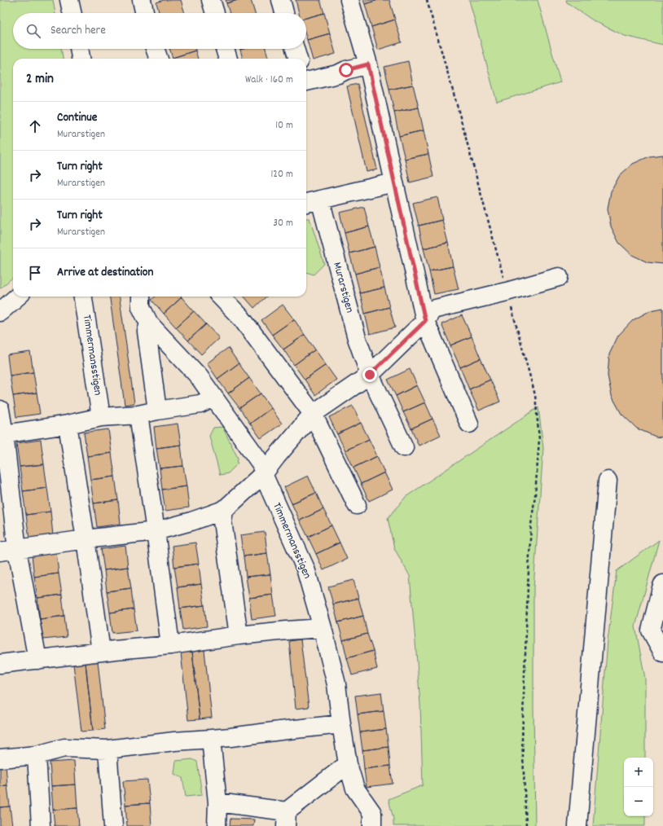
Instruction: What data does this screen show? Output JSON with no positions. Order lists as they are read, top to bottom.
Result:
{
  "streets": {
    "street": ["Murarstigen", "Timmermansstigen"]
  },
  "page": {
    "search": "Search here",
    "heading": ["2 min", "Walk · 160 m"],
    "list": [
      ["Continue", "Murarstigen", "10 m"],
      ["Turn right", "Murarstigen", "120 m"],
      ["Turn right", "Murarstigen", "30 m"],
      "Arrive at destination"
    ],
    "map_buttons": ["+", "−"]
  }
}
